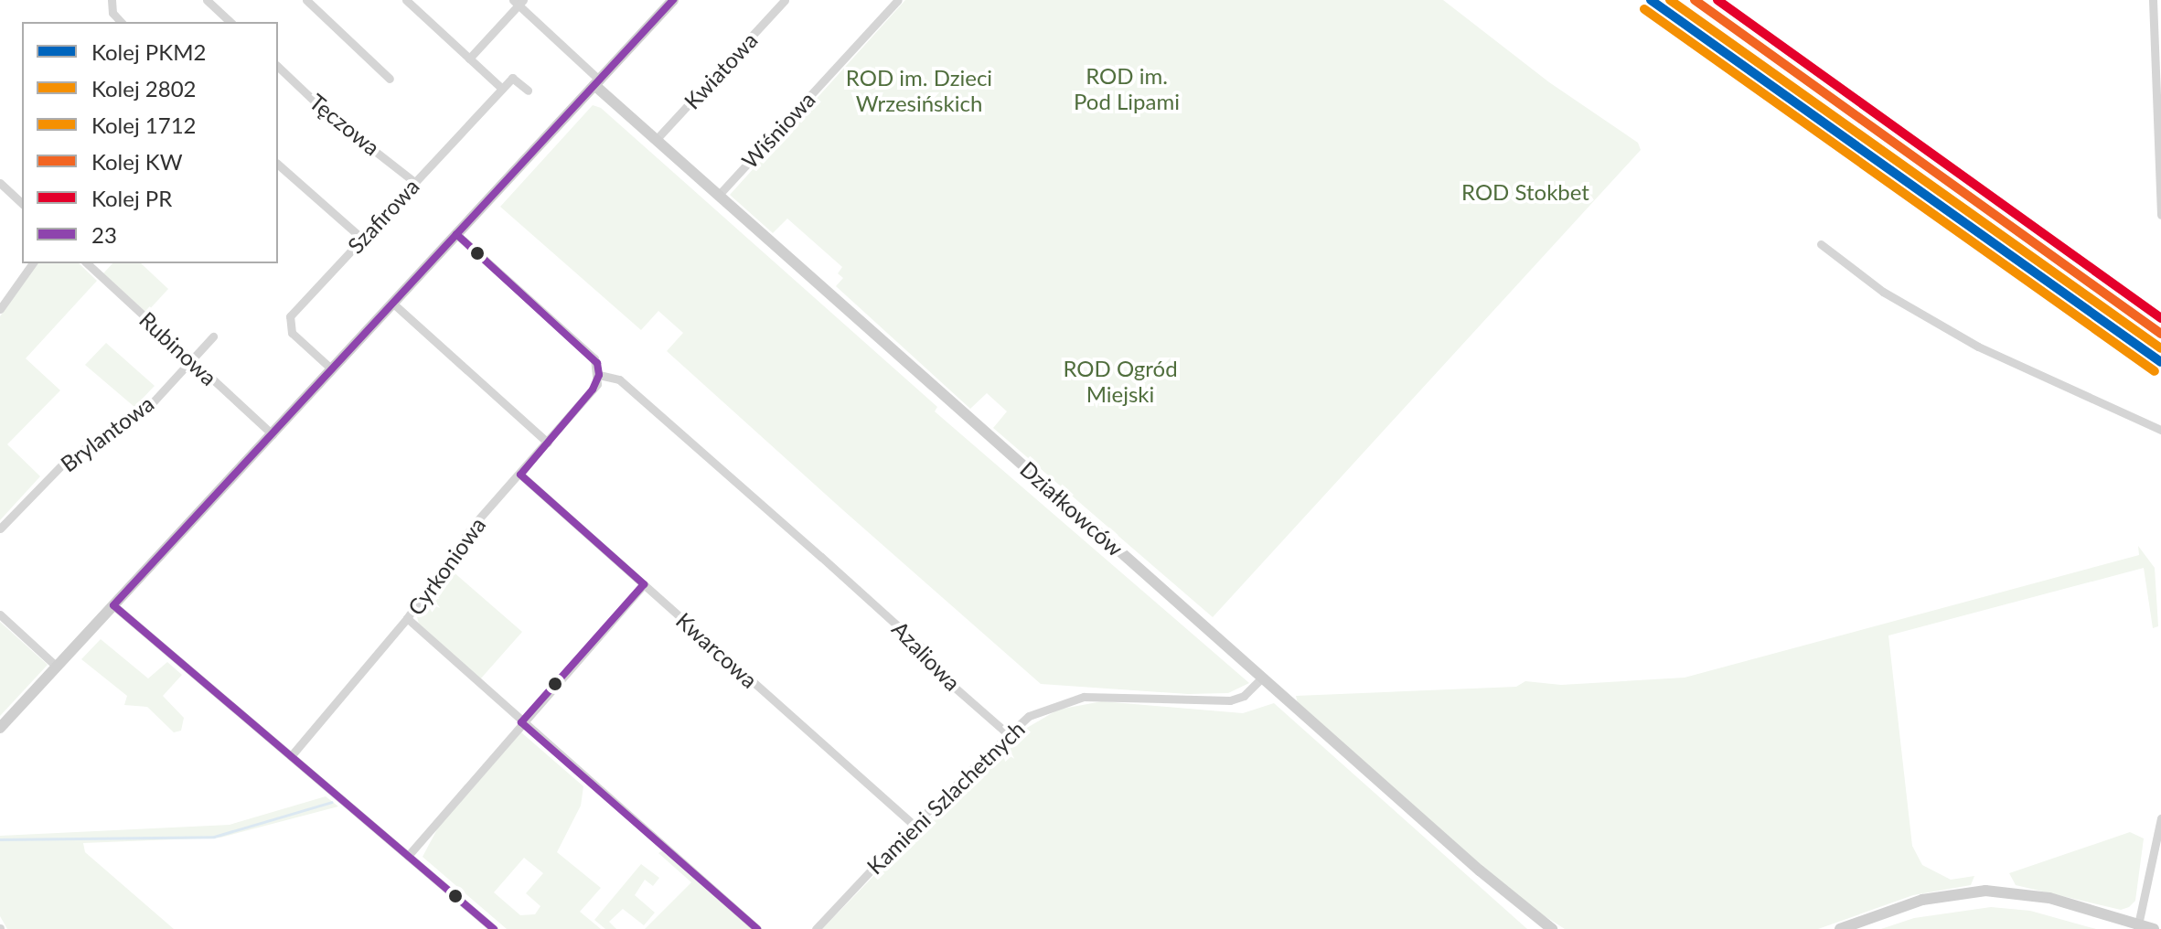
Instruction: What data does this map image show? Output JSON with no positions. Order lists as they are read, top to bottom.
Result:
{
  "streets": {
    "street": [
      "Kwiatowa",
      "Tęczowa",
      "Wiśniowa",
      "Szafirowa",
      "Rubinowa",
      "Brylantowa",
      "Działkowców",
      "Cyrkoniowa",
      "Kwarcowa",
      "Azaliowa",
      "Kamieni Szlachetnych"
    ]
  },
  "crossings": [
    ["Kwiatowa", "Działkowców"],
    ["Tęczowa", "Szafirowa"],
    ["Wiśniowa", "Działkowców"],
    ["Rubinowa", "Brylantowa"],
    ["Działkowców", "Kamieni Szlachetnych"],
    ["Cyrkoniowa", "Kwarcowa"],
    ["Cyrkoniowa", "Azaliowa"],
    ["Kwarcowa", "Kamieni Szlachetnych"],
    ["Azaliowa", "Kamieni Szlachetnych"]
  ],
  "parks": [
    "ROD im. Pod Lipami",
    "ROD im. Dzieci Wrzesińskich",
    "ROD Stokbet",
    "ROD Ogród Miejski"
  ],
  "lines": [
    "rail line PKM2",
    "rail line 1712",
    "rail line KW",
    "rail line PR",
    "transit line 23",
    "rail line 2802"
  ],
  "legend": [
    "Kolej PKM2",
    "Kolej 2802",
    "Kolej 1712",
    "Kolej KW",
    "Kolej PR",
    "23"
  ]
}
